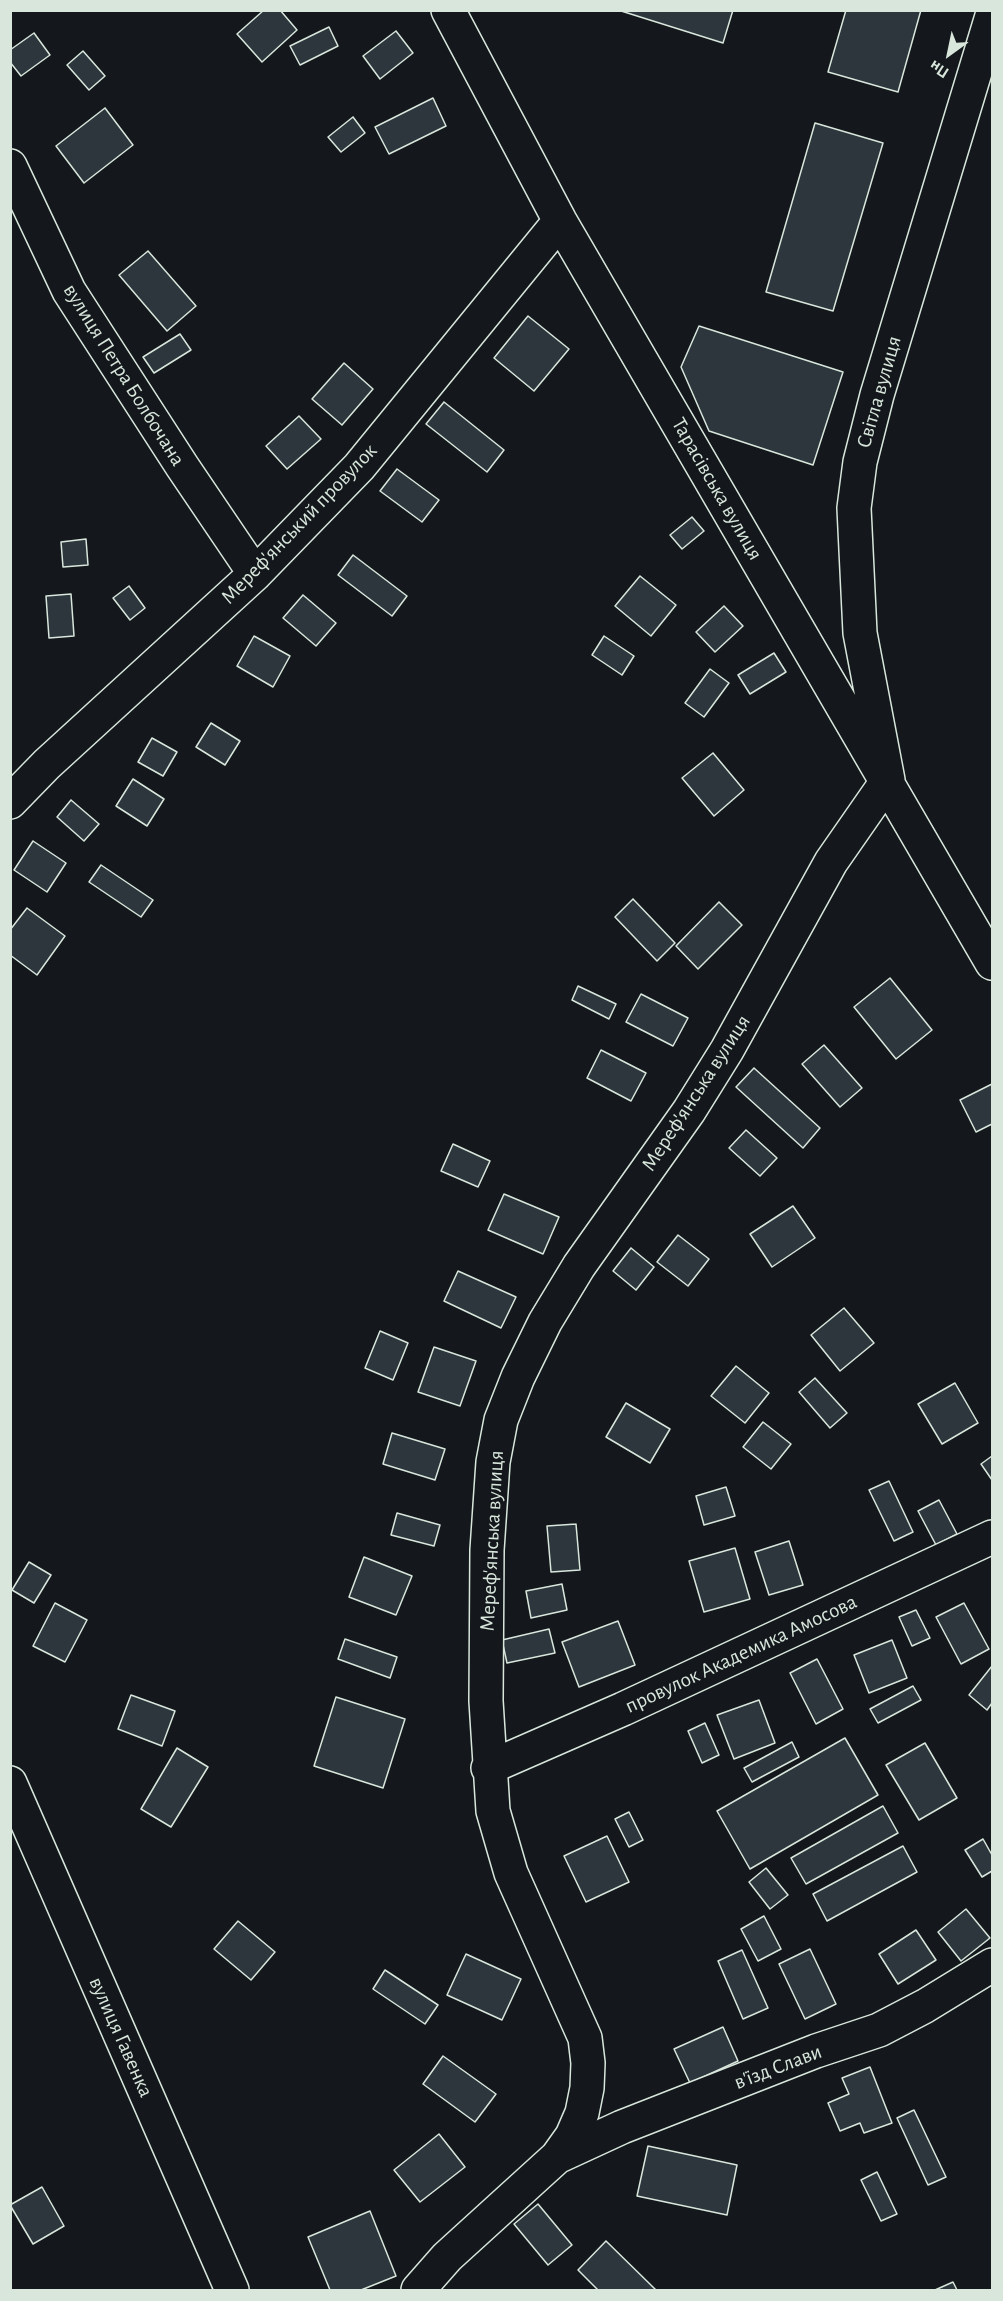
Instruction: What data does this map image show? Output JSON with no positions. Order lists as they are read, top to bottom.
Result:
{
  "streets": {
    "street": [
      "вулиця Петра Болбочана",
      "Світла вулиця",
      "Тарасівська вулиця",
      "Мереф'янський провулок",
      "Мереф'янська вулиця",
      "провулок Академика Амосова",
      "вулиця Гавенка",
      "в'їзд Слави"
    ]
  },
  "crossings": [
    ["вулиця Петра Болбочана", "Мереф'янський провулок"],
    ["Світла вулиця", "Тарасівська вулиця"],
    ["Світла вулиця", "Мереф'янська вулиця"],
    ["Тарасівська вулиця", "Мереф'янський провулок"],
    ["Тарасівська вулиця", "Мереф'янська вулиця"],
    ["Мереф'янська вулиця", "провулок Академика Амосова"],
    ["Мереф'янська вулиця", "в'їзд Слави"]
  ],
  "north": "bottom left"
}
